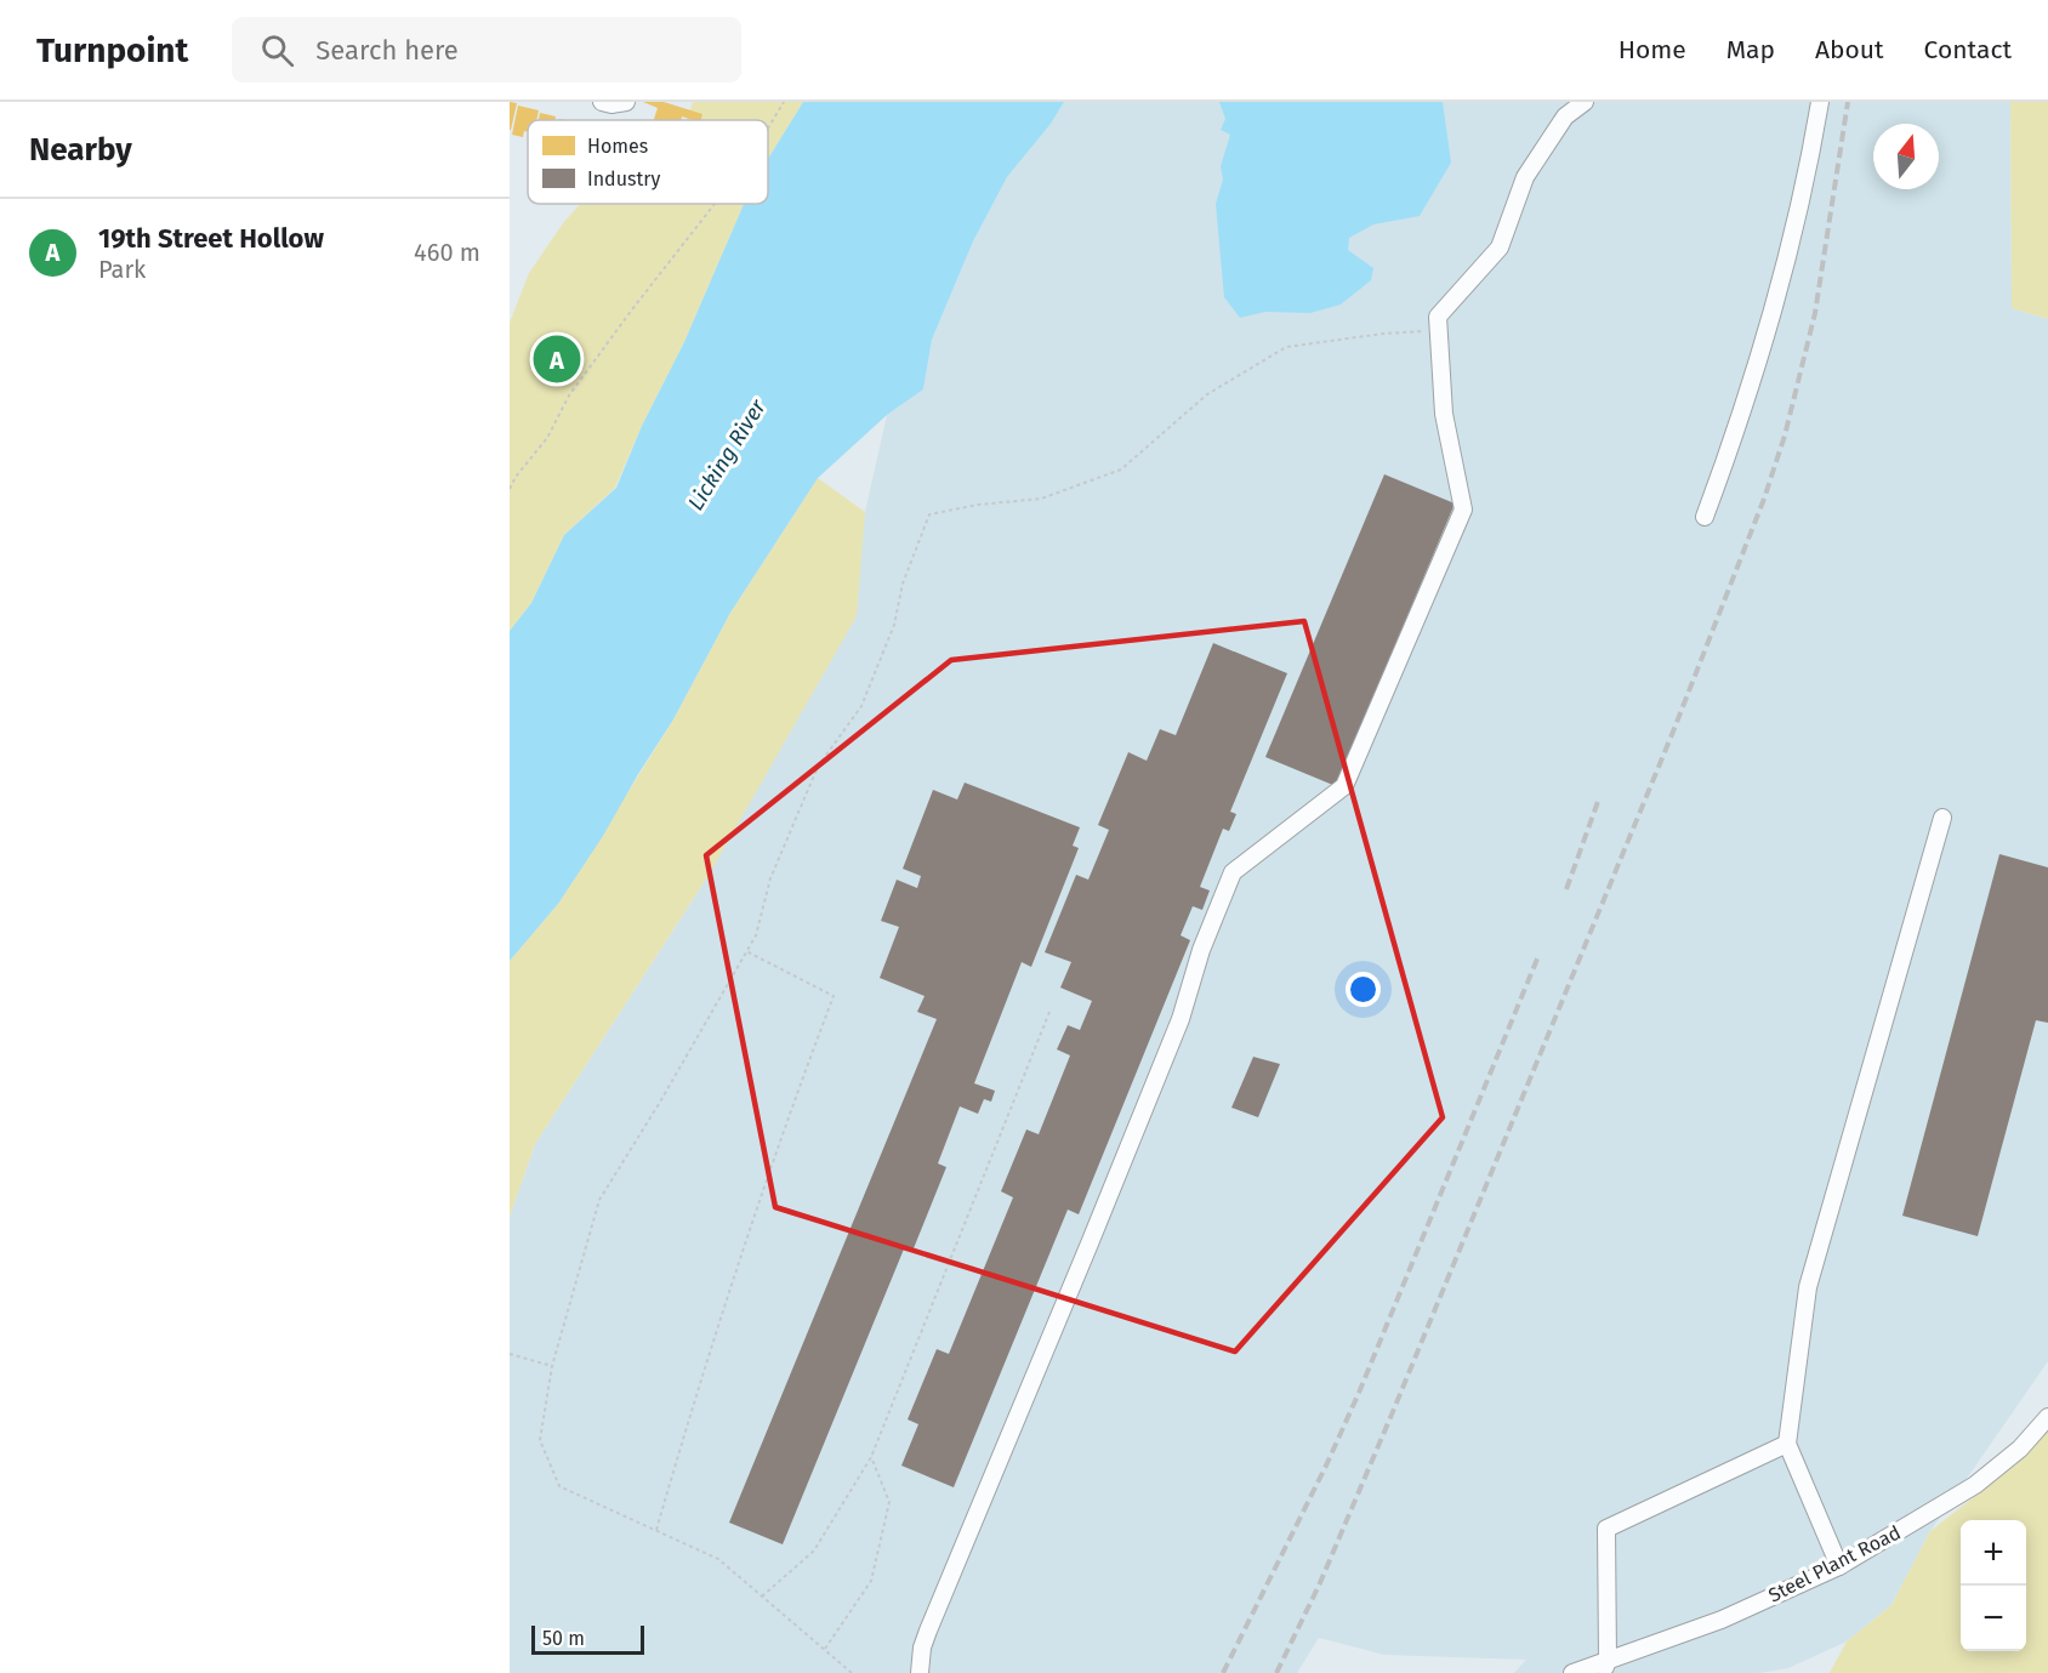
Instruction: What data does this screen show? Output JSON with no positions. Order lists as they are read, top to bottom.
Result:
{
  "streets": {
    "street": ["Steel Plant Road"]
  },
  "water": ["Licking River"],
  "legend": ["Homes", "Industry"],
  "scale_bar": "50 m",
  "north": "top",
  "page": {
    "header": "Turnpoint",
    "search": "Search here",
    "nav": [
      "Home",
      "Map",
      "About",
      "Contact"
    ],
    "heading": "Nearby",
    "list": [
      {
        "mark": "A",
        "name": "19th Street Hollow",
        "note": "Park",
        "value": "460 m"
      }
    ],
    "pins": "A",
    "map_buttons": ["+", "−"],
    "scale": "50 m"
  }
}
